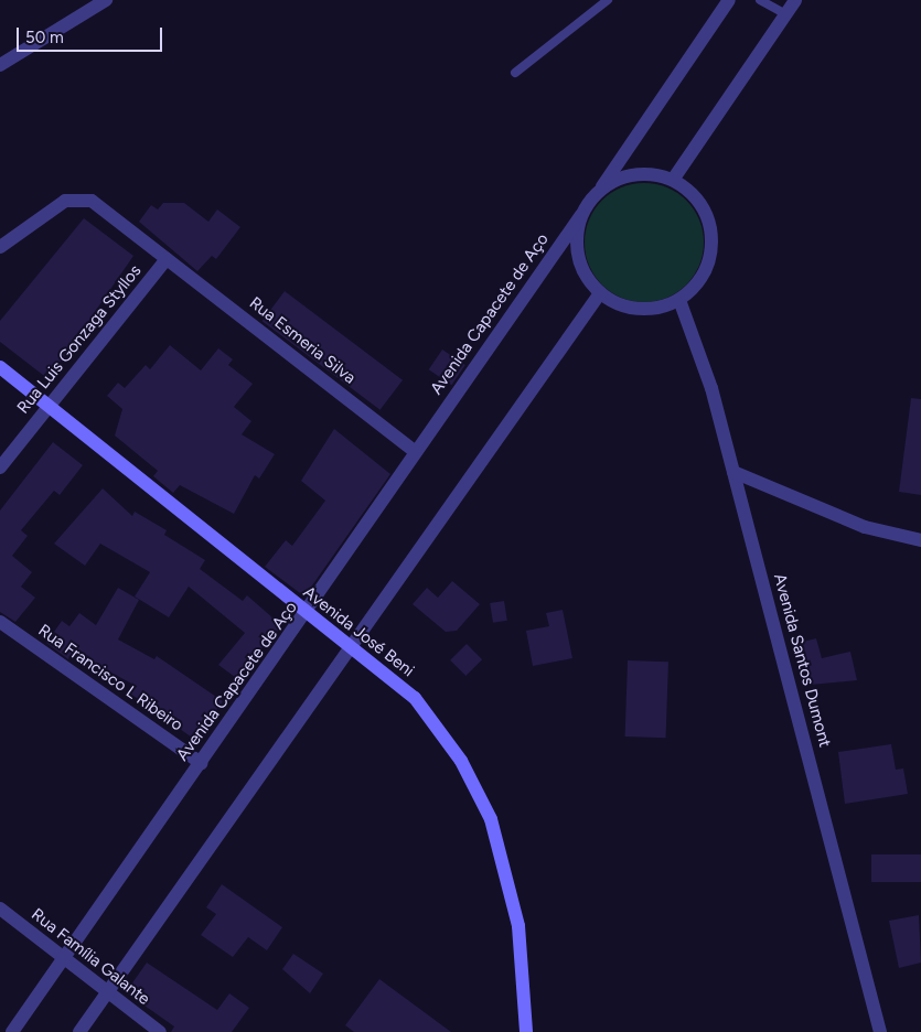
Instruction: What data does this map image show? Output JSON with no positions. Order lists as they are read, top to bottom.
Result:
{
  "streets": {
    "main road": ["Avenida José Beni"],
    "street": [
      "Avenida Capacete de Aço",
      "Rua Luis Gonzaga Styllos",
      "Rua Esmeria Silva",
      "Avenida Santos Dumont",
      "Rua Francisco L Ribeiro",
      "Rua Família Galante"
    ]
  },
  "crossings": [
    ["Avenida Capacete de Aço", "Rua Esmeria Silva"],
    ["Avenida Capacete de Aço", "Avenida José Beni"],
    ["Avenida Capacete de Aço", "Avenida Santos Dumont"],
    ["Avenida Capacete de Aço", "Rua Francisco L Ribeiro"],
    ["Avenida Capacete de Aço", "Rua Família Galante"],
    ["Rua Luis Gonzaga Styllos", "Rua Esmeria Silva"],
    ["Rua Luis Gonzaga Styllos", "Avenida José Beni"]
  ],
  "scale_bar": "50 m"
}
